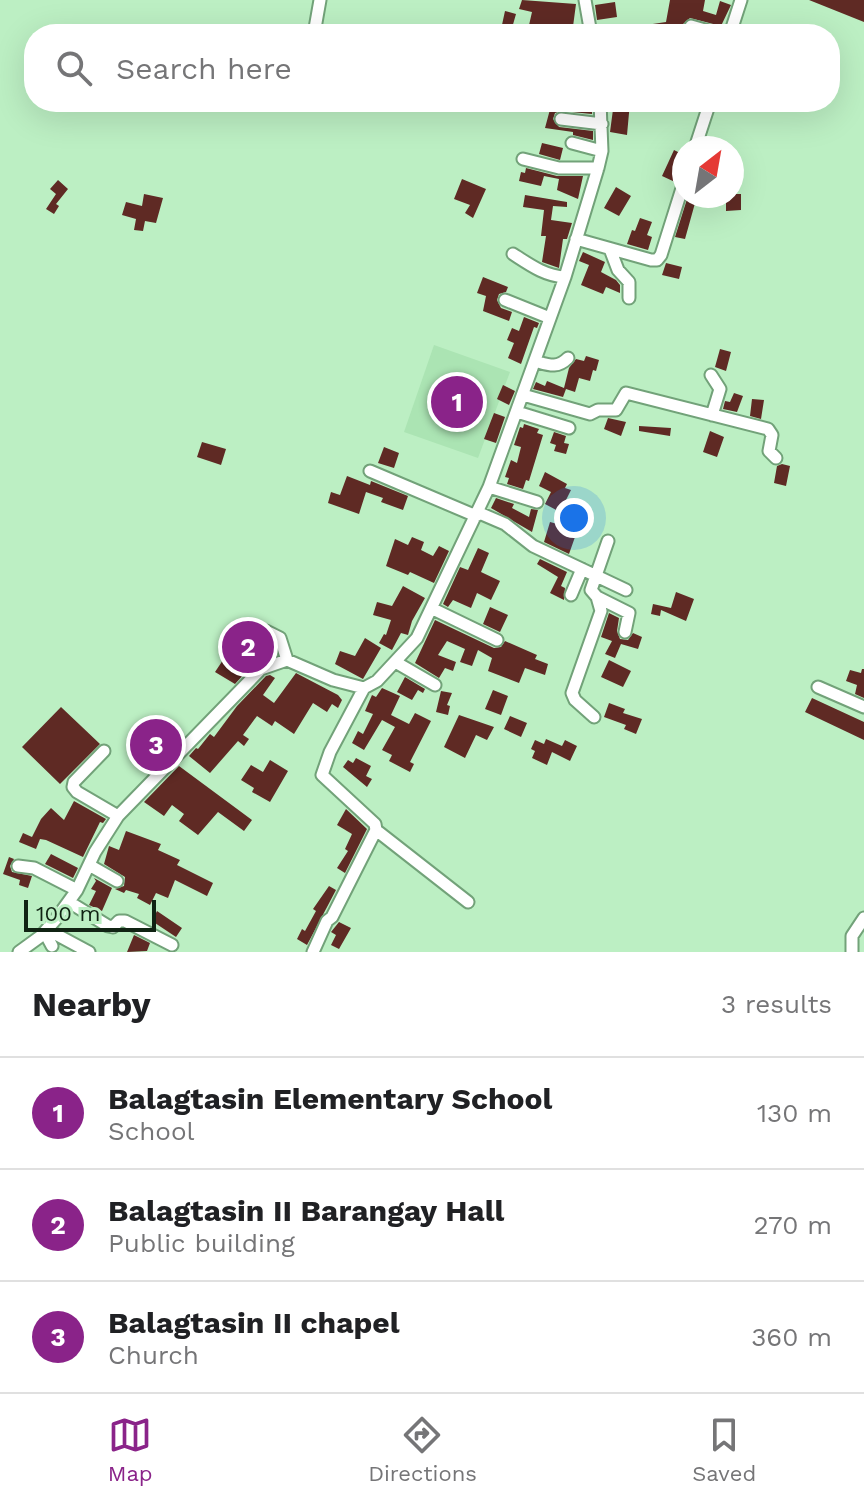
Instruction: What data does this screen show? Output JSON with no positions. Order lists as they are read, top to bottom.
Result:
{
  "scale_bar": "100 m",
  "north": "top right",
  "page": {
    "search": "Search here",
    "pins": ["1", "2", "3"],
    "scale": "100 m",
    "heading": ["Nearby", "3 results"],
    "list": [
      {
        "mark": "1",
        "name": "Balagtasin Elementary School",
        "note": "School",
        "value": "130 m"
      },
      {
        "mark": "2",
        "name": "Balagtasin II Barangay Hall",
        "note": "Public building",
        "value": "270 m"
      },
      {
        "mark": "3",
        "name": "Balagtasin II chapel",
        "note": "Church",
        "value": "360 m"
      }
    ],
    "nav": ["Map", "Directions", "Saved"]
  }
}
